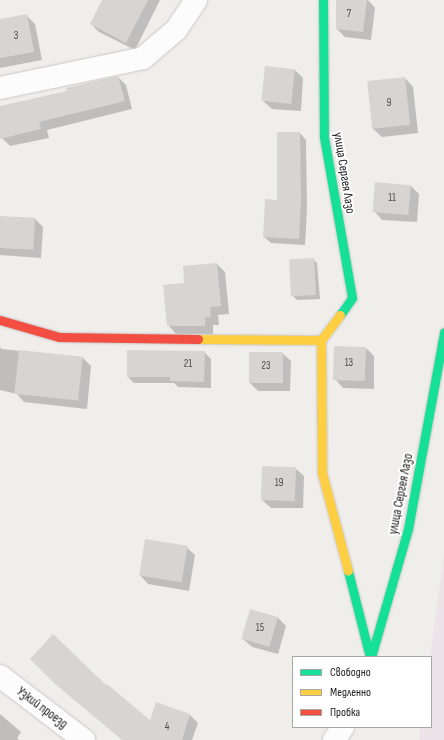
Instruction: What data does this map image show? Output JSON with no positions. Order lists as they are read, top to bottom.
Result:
{
  "streets": {
    "street": ["улица Сергея Лазо", "Узкий проезд"]
  },
  "house_numbers": [
    "7",
    "3",
    "9",
    "11",
    "13",
    "21",
    "23",
    "19",
    "15",
    "4"
  ],
  "legend": ["Свободно", "Медленно", "Пробка"]
}
